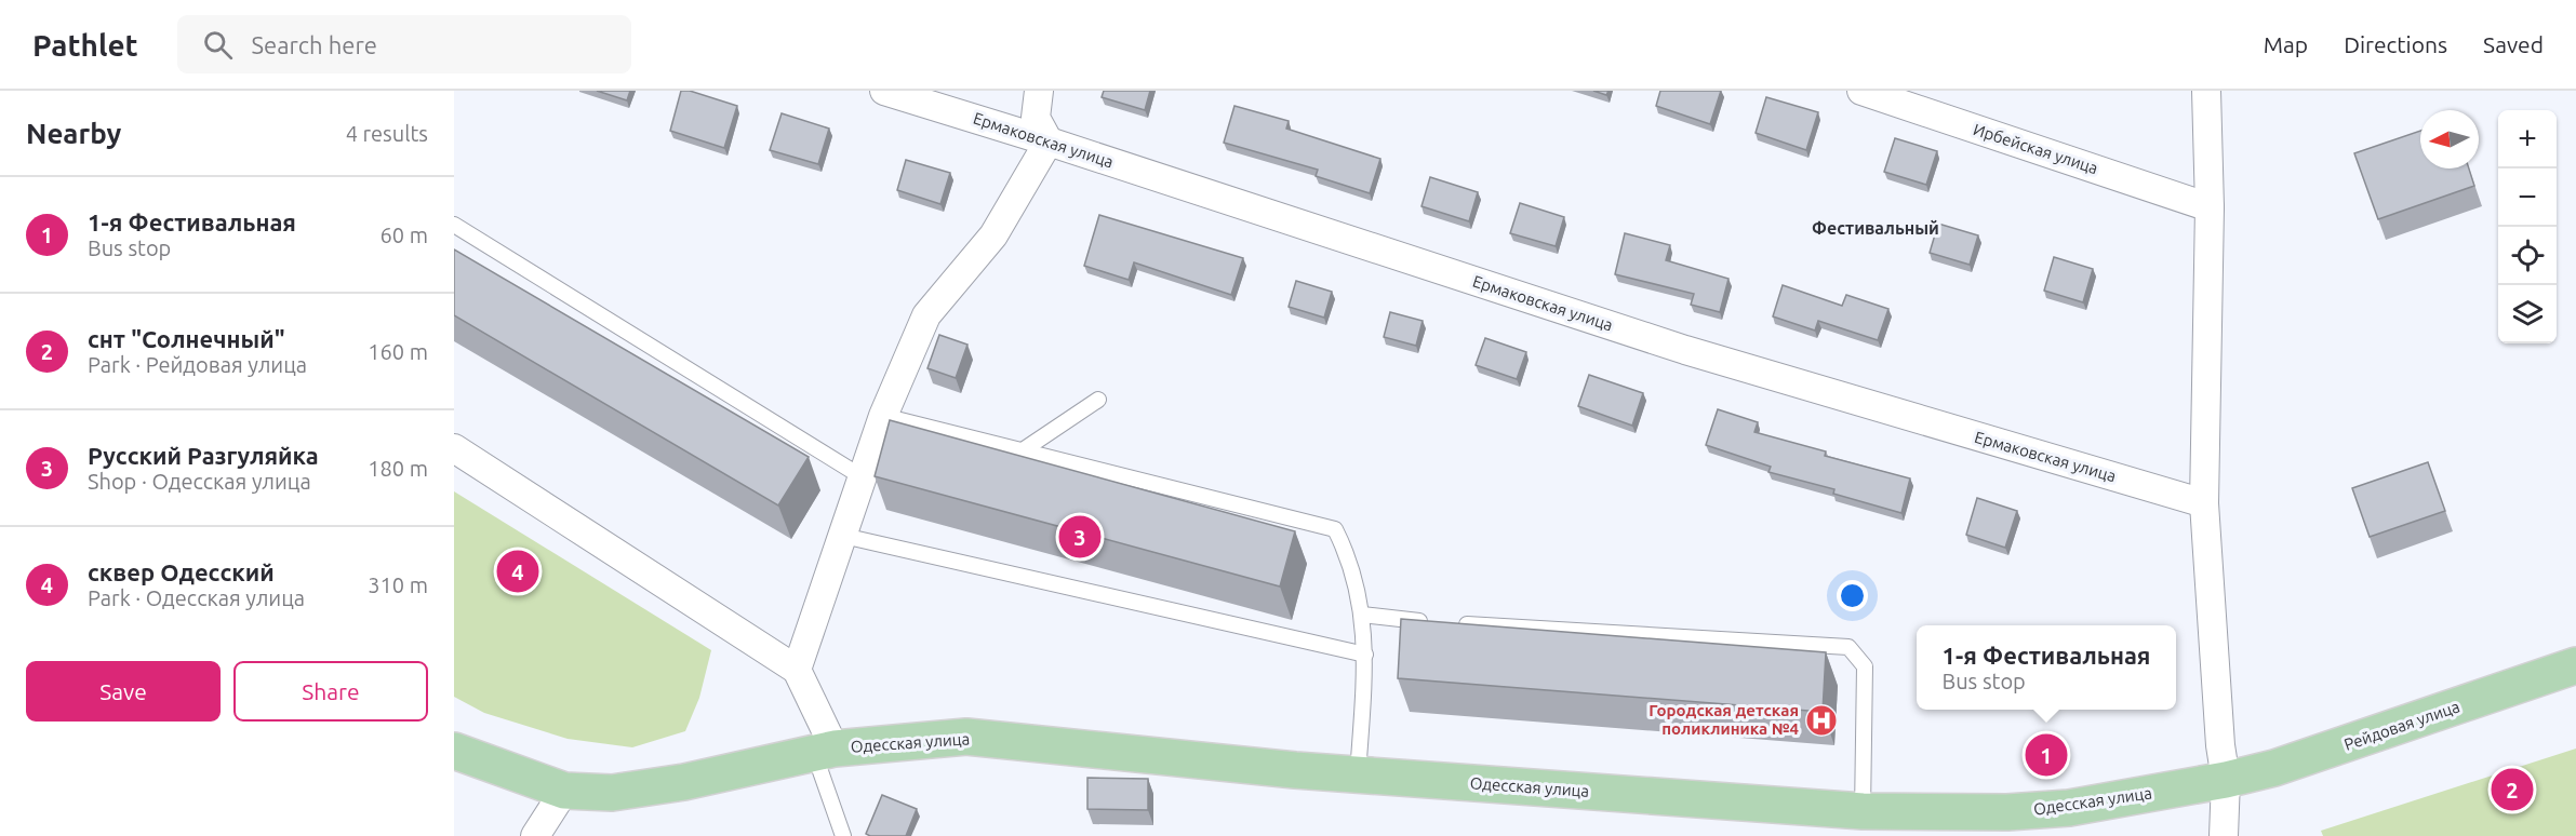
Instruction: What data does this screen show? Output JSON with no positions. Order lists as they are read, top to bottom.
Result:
{
  "streets": {
    "main road": ["Рейдовая улица", "Одесская улица"],
    "street": ["Ермаковская улица", "Ирбейская улица"]
  },
  "crossings": [
    ["Рейдовая улица", "Одесская улица"]
  ],
  "districts": ["Фестивальный"],
  "places": {
    "hospital": ["Городская детская поликлиника №4"]
  },
  "north": "left",
  "page": {
    "header": "Pathlet",
    "search": "Search here",
    "nav": ["Map", "Directions", "Saved"],
    "heading": ["Nearby", "4 results"],
    "map_buttons": ["+", "−"],
    "list": [
      {
        "mark": "1",
        "name": "1-я Фестивальная",
        "note": "Bus stop",
        "value": "60 m"
      },
      {
        "mark": "2",
        "name": "снт \"Солнечный\"",
        "note": "Park · Рейдовая улица",
        "value": "160 m"
      },
      {
        "mark": "3",
        "name": "Русский Разгуляйка",
        "note": "Shop · Одесская улица",
        "value": "180 m"
      },
      {
        "mark": "4",
        "name": "сквер Одесский",
        "note": "Park · Одесская улица",
        "value": "310 m"
      }
    ],
    "pins": [
      "3",
      "4",
      "1",
      "2"
    ],
    "popup": ["1-я Фестивальная", "Bus stop"],
    "buttons": ["Save", "Share"]
  }
}
